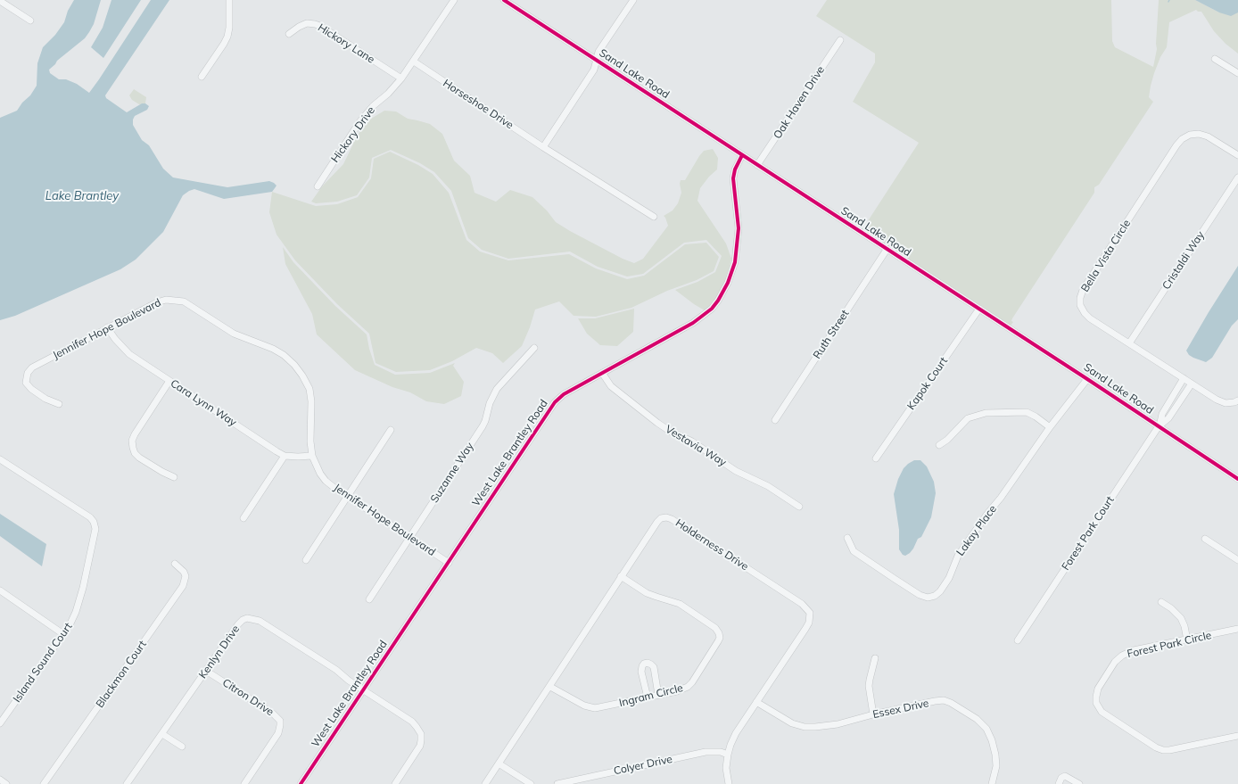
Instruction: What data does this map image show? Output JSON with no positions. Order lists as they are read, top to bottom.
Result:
{
  "streets": {
    "street": [
      "Hickory Lane",
      "Sand Lake Road",
      "Oak Haven Drive",
      "Horseshoe Drive",
      "Hickory Drive",
      "Bella Vista Circle",
      "Cristaldi Way",
      "Jennifer Hope Boulevard",
      "Ruth Street",
      "Kapok Court",
      "Cara Lynn Way",
      "Vestavia Way",
      "West Lake Brantley Road",
      "Suzanne Way",
      "Lakay Place",
      "Forest Park Court",
      "Holderness Drive",
      "Forest Park Circle",
      "Kenlyn Drive",
      "Island Sound Court",
      "Blackmon Court",
      "Ingram Circle",
      "Citron Drive",
      "Essex Drive",
      "Colyer Drive"
    ]
  },
  "crossings": [
    ["Hickory Lane", "Hickory Drive"],
    ["Sand Lake Road", "Oak Haven Drive"],
    ["Sand Lake Road", "Ruth Street"],
    ["Sand Lake Road", "Kapok Court"],
    ["Sand Lake Road", "West Lake Brantley Road"],
    ["Sand Lake Road", "Lakay Place"],
    ["Sand Lake Road", "Forest Park Court"],
    ["Horseshoe Drive", "Hickory Drive"],
    ["Bella Vista Circle", "Cristaldi Way"],
    ["Jennifer Hope Boulevard", "Cara Lynn Way"],
    ["Jennifer Hope Boulevard", "West Lake Brantley Road"],
    ["Jennifer Hope Boulevard", "Suzanne Way"],
    ["Vestavia Way", "West Lake Brantley Road"],
    ["West Lake Brantley Road", "Kenlyn Drive"],
    ["Holderness Drive", "Ingram Circle"],
    ["Holderness Drive", "Essex Drive"],
    ["Holderness Drive", "Colyer Drive"],
    ["Kenlyn Drive", "Citron Drive"]
  ],
  "water": ["Lake Brantley"]
}
